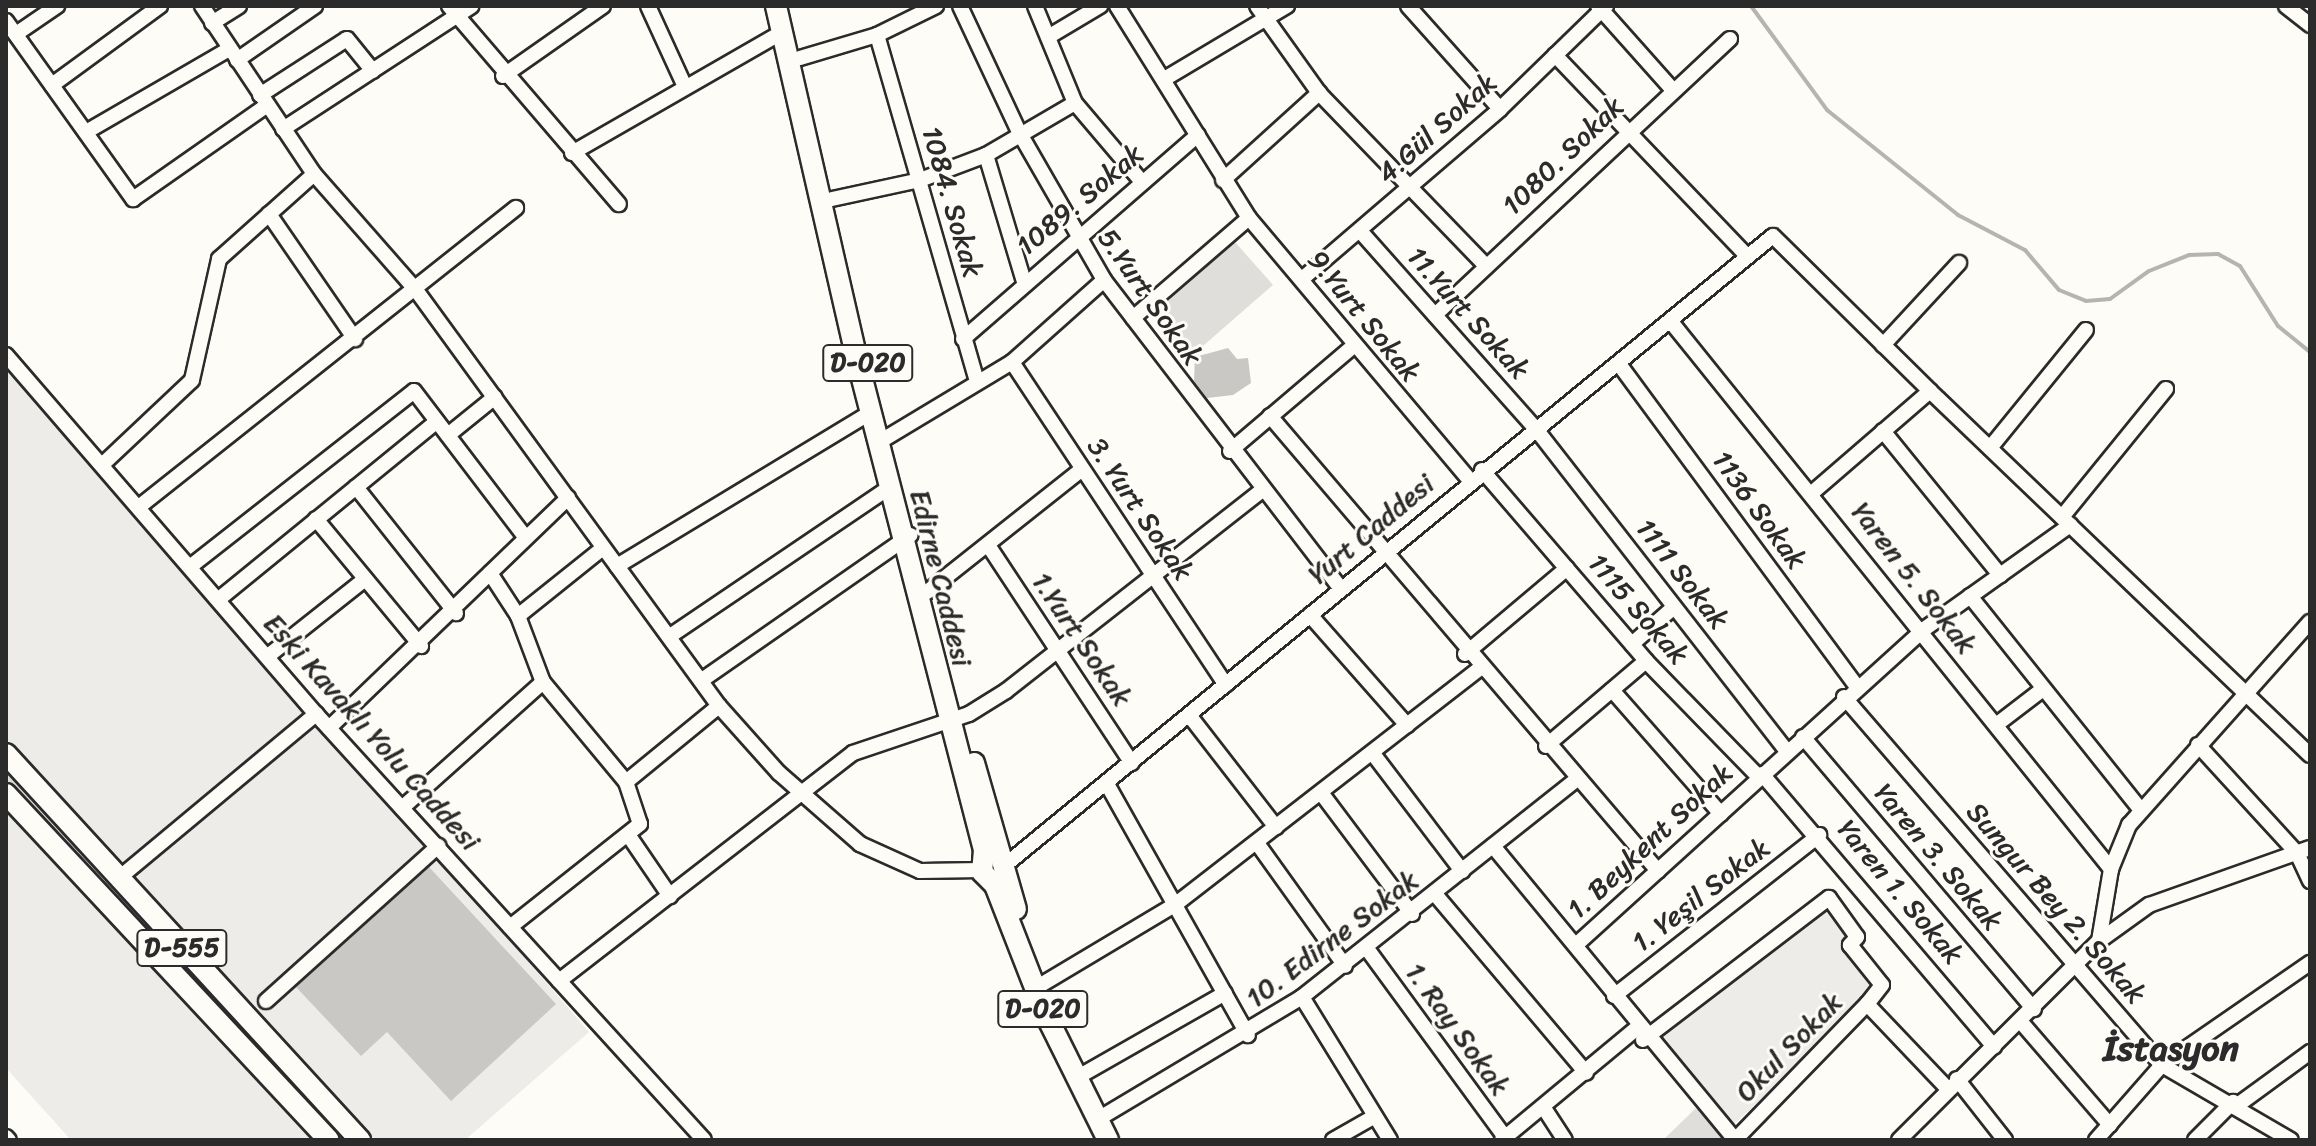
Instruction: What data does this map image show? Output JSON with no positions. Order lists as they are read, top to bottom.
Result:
{
  "streets": {
    "highway": ["D-020", "Edirne Caddesi", "D-555"],
    "street": [
      "4.Gül Sokak",
      "1080. Sokak",
      "1089. Sokak",
      "1084. Sokak",
      "5.Yurt Sokak",
      "11.Yurt Sokak",
      "9.Yurt Sokak",
      "3. Yurt Sokak",
      "1136 Sokak",
      "Yurt Caddesi",
      "1111 Sokak",
      "Yaren 5. Sokak",
      "1115 Sokak",
      "1.Yurt Sokak",
      "Eski Kavaklı Yolu Caddesi",
      "1. Beykent Sokak",
      "Yaren 3. Sokak",
      "Yaren 1. Sokak",
      "1. Yeşil Sokak",
      "Sungur Bey 2. Sokak",
      "10. Edirne Sokak",
      "1. Ray Sokak",
      "Okul Sokak"
    ]
  },
  "crossings": [
    ["4.Gül Sokak", "11.Yurt Sokak"],
    ["4.Gül Sokak", "9.Yurt Sokak"],
    ["1080. Sokak", "11.Yurt Sokak"],
    ["1089. Sokak", "1084. Sokak"],
    ["1089. Sokak", "5.Yurt Sokak"],
    ["1089. Sokak", "9.Yurt Sokak"],
    ["5.Yurt Sokak", "Yurt Caddesi"],
    ["11.Yurt Sokak", "Yurt Caddesi"],
    ["11.Yurt Sokak", "1111 Sokak"],
    ["9.Yurt Sokak", "Yurt Caddesi"],
    ["3. Yurt Sokak", "Yurt Caddesi"],
    ["1136 Sokak", "Yurt Caddesi"],
    ["1136 Sokak", "1. Beykent Sokak"],
    ["Yurt Caddesi", "1111 Sokak"],
    ["Yurt Caddesi", "Edirne Caddesi"],
    ["Yurt Caddesi", "Yaren 5. Sokak"],
    ["Yurt Caddesi", "1115 Sokak"],
    ["Yurt Caddesi", "1.Yurt Sokak"],
    ["1111 Sokak", "1. Beykent Sokak"],
    ["Edirne Caddesi", "10. Edirne Sokak"],
    ["Yaren 5. Sokak", "1. Beykent Sokak"],
    ["1115 Sokak", "1. Beykent Sokak"],
    ["1115 Sokak", "Yaren 1. Sokak"],
    ["1. Beykent Sokak", "Yaren 3. Sokak"],
    ["1. Beykent Sokak", "Yaren 1. Sokak"],
    ["1. Beykent Sokak", "Sungur Bey 2. Sokak"],
    ["Yaren 1. Sokak", "1. Yeşil Sokak"],
    ["10. Edirne Sokak", "1. Ray Sokak"]
  ],
  "districts": ["İstasyon"]
}
